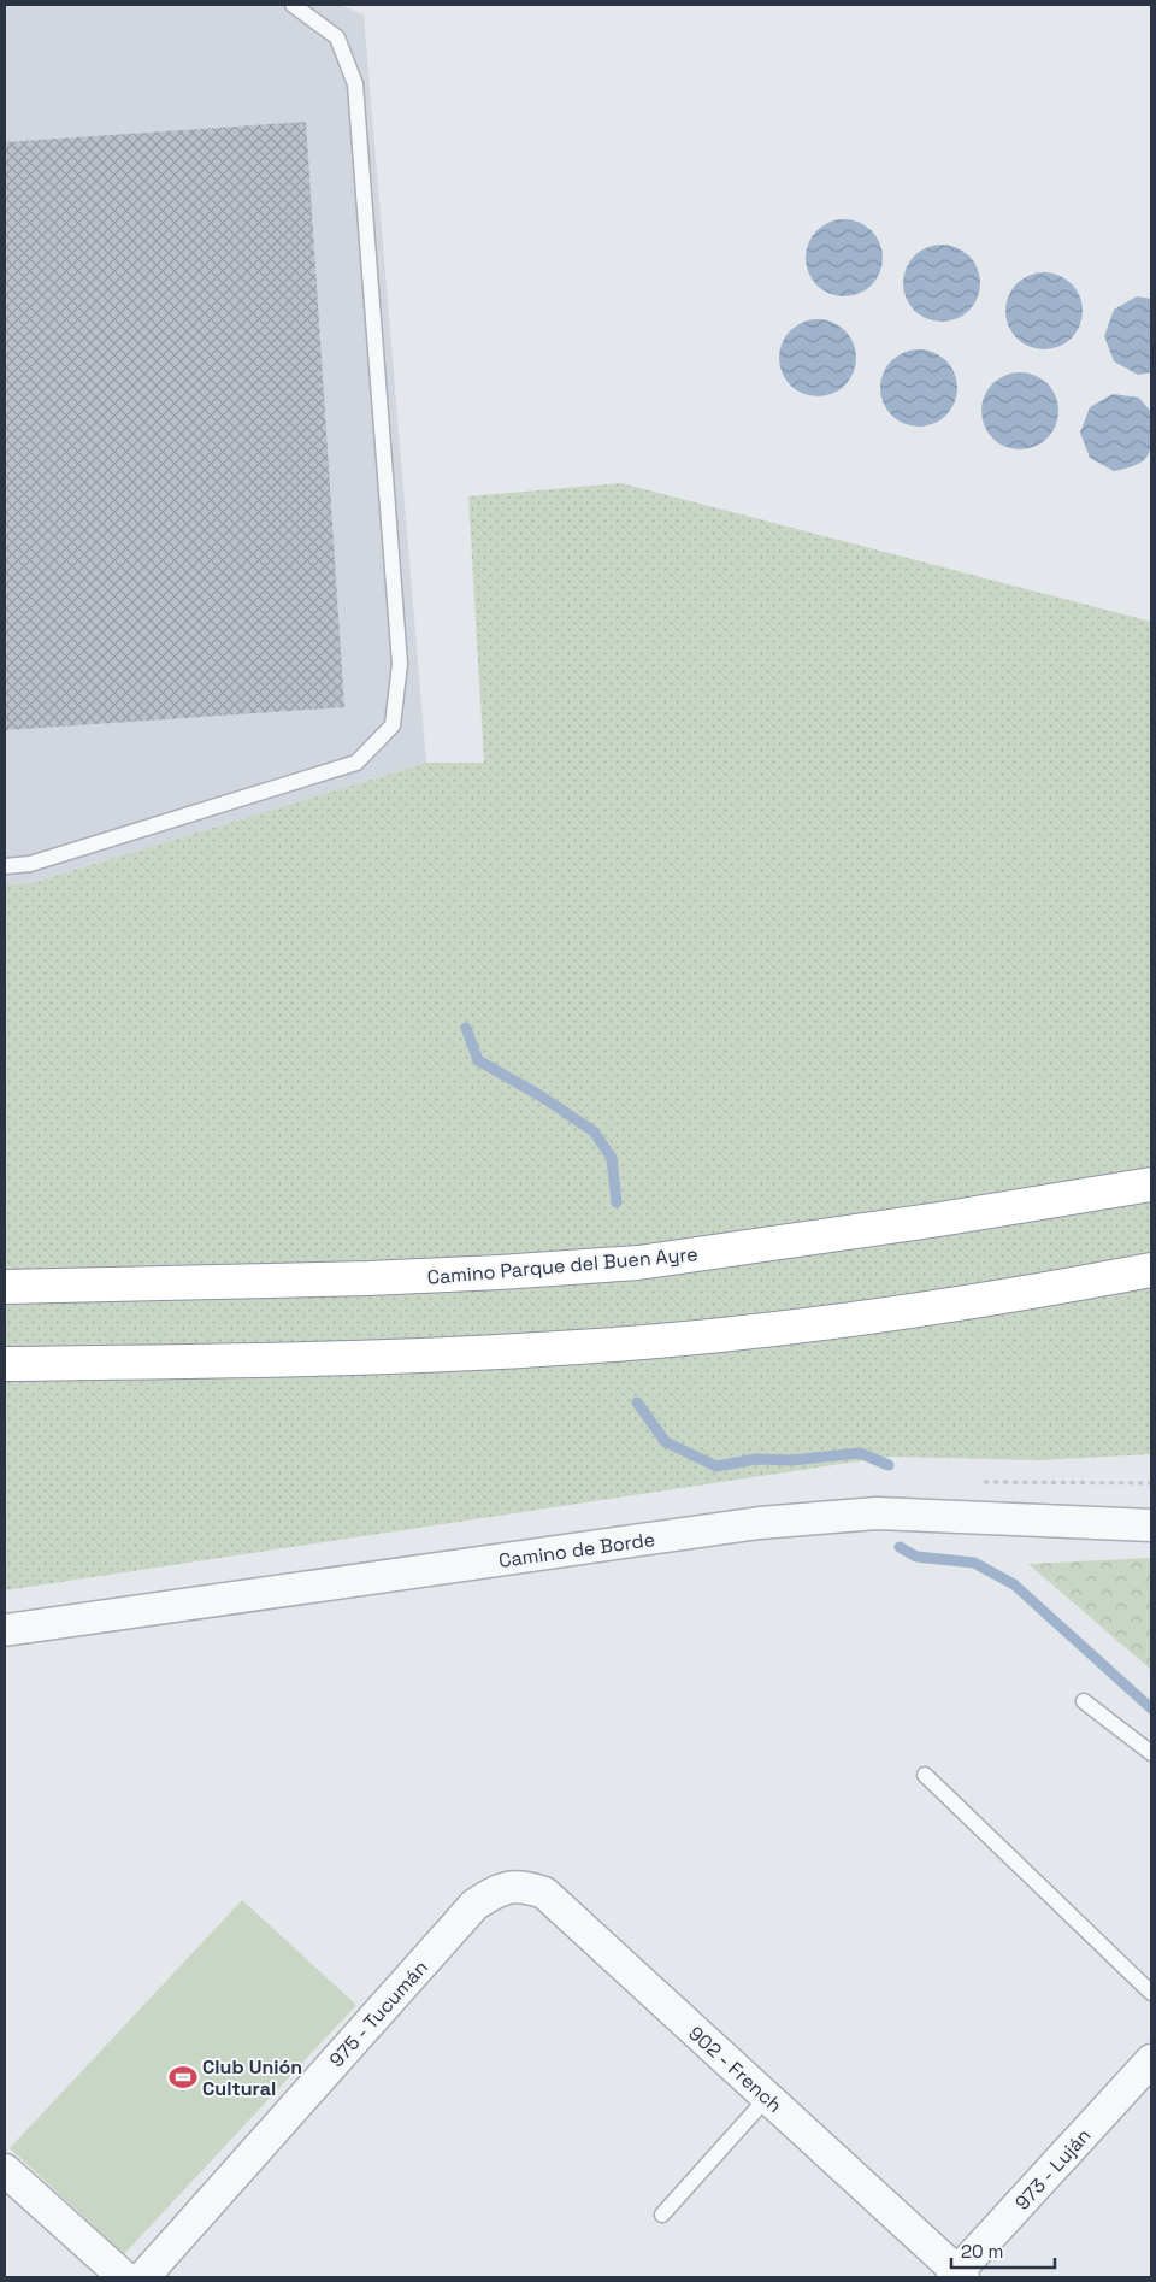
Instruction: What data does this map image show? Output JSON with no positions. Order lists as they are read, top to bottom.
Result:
{
  "streets": {
    "highway": ["Camino Parque del Buen Ayre"],
    "street": [
      "Camino de Borde",
      "975 - Tucumán",
      "902 - French",
      "973 - Luján"
    ]
  },
  "crossings": [
    ["975 - Tucumán", "902 - French"],
    ["902 - French", "973 - Luján"]
  ],
  "places": {
    "sports": ["Club Unión Cultural"]
  },
  "scale_bar": "20 m"
}
